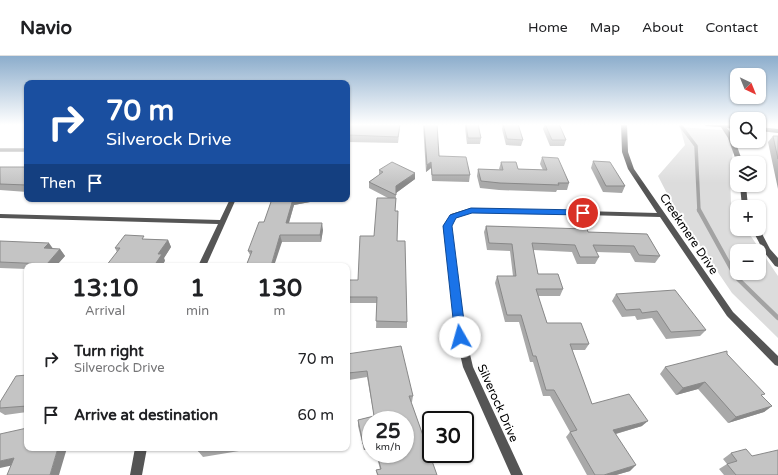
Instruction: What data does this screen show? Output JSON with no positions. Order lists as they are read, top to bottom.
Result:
{
  "streets": {
    "street": ["Creekmere Drive", "Silverock Drive"]
  },
  "crossings": [
    ["Creekmere Drive", "Silverock Drive"]
  ],
  "north": "bottom right",
  "page": {
    "header": "Navio",
    "nav": [
      "Home",
      "Map",
      "About",
      "Contact"
    ],
    "map_buttons": ["+", "−"],
    "turn": ["70 m", "Silverock Drive"],
    "then": "Then",
    "eta": [
      "13:10",
      "Arrival",
      "1",
      "min",
      "130",
      "m"
    ],
    "list": [
      {
        "name": "Turn right",
        "note": "Silverock Drive",
        "value": "70 m"
      },
      {
        "name": "Arrive at destination",
        "value": "60 m"
      }
    ],
    "speed": "25 km/h",
    "limit": "30"
  }
}
